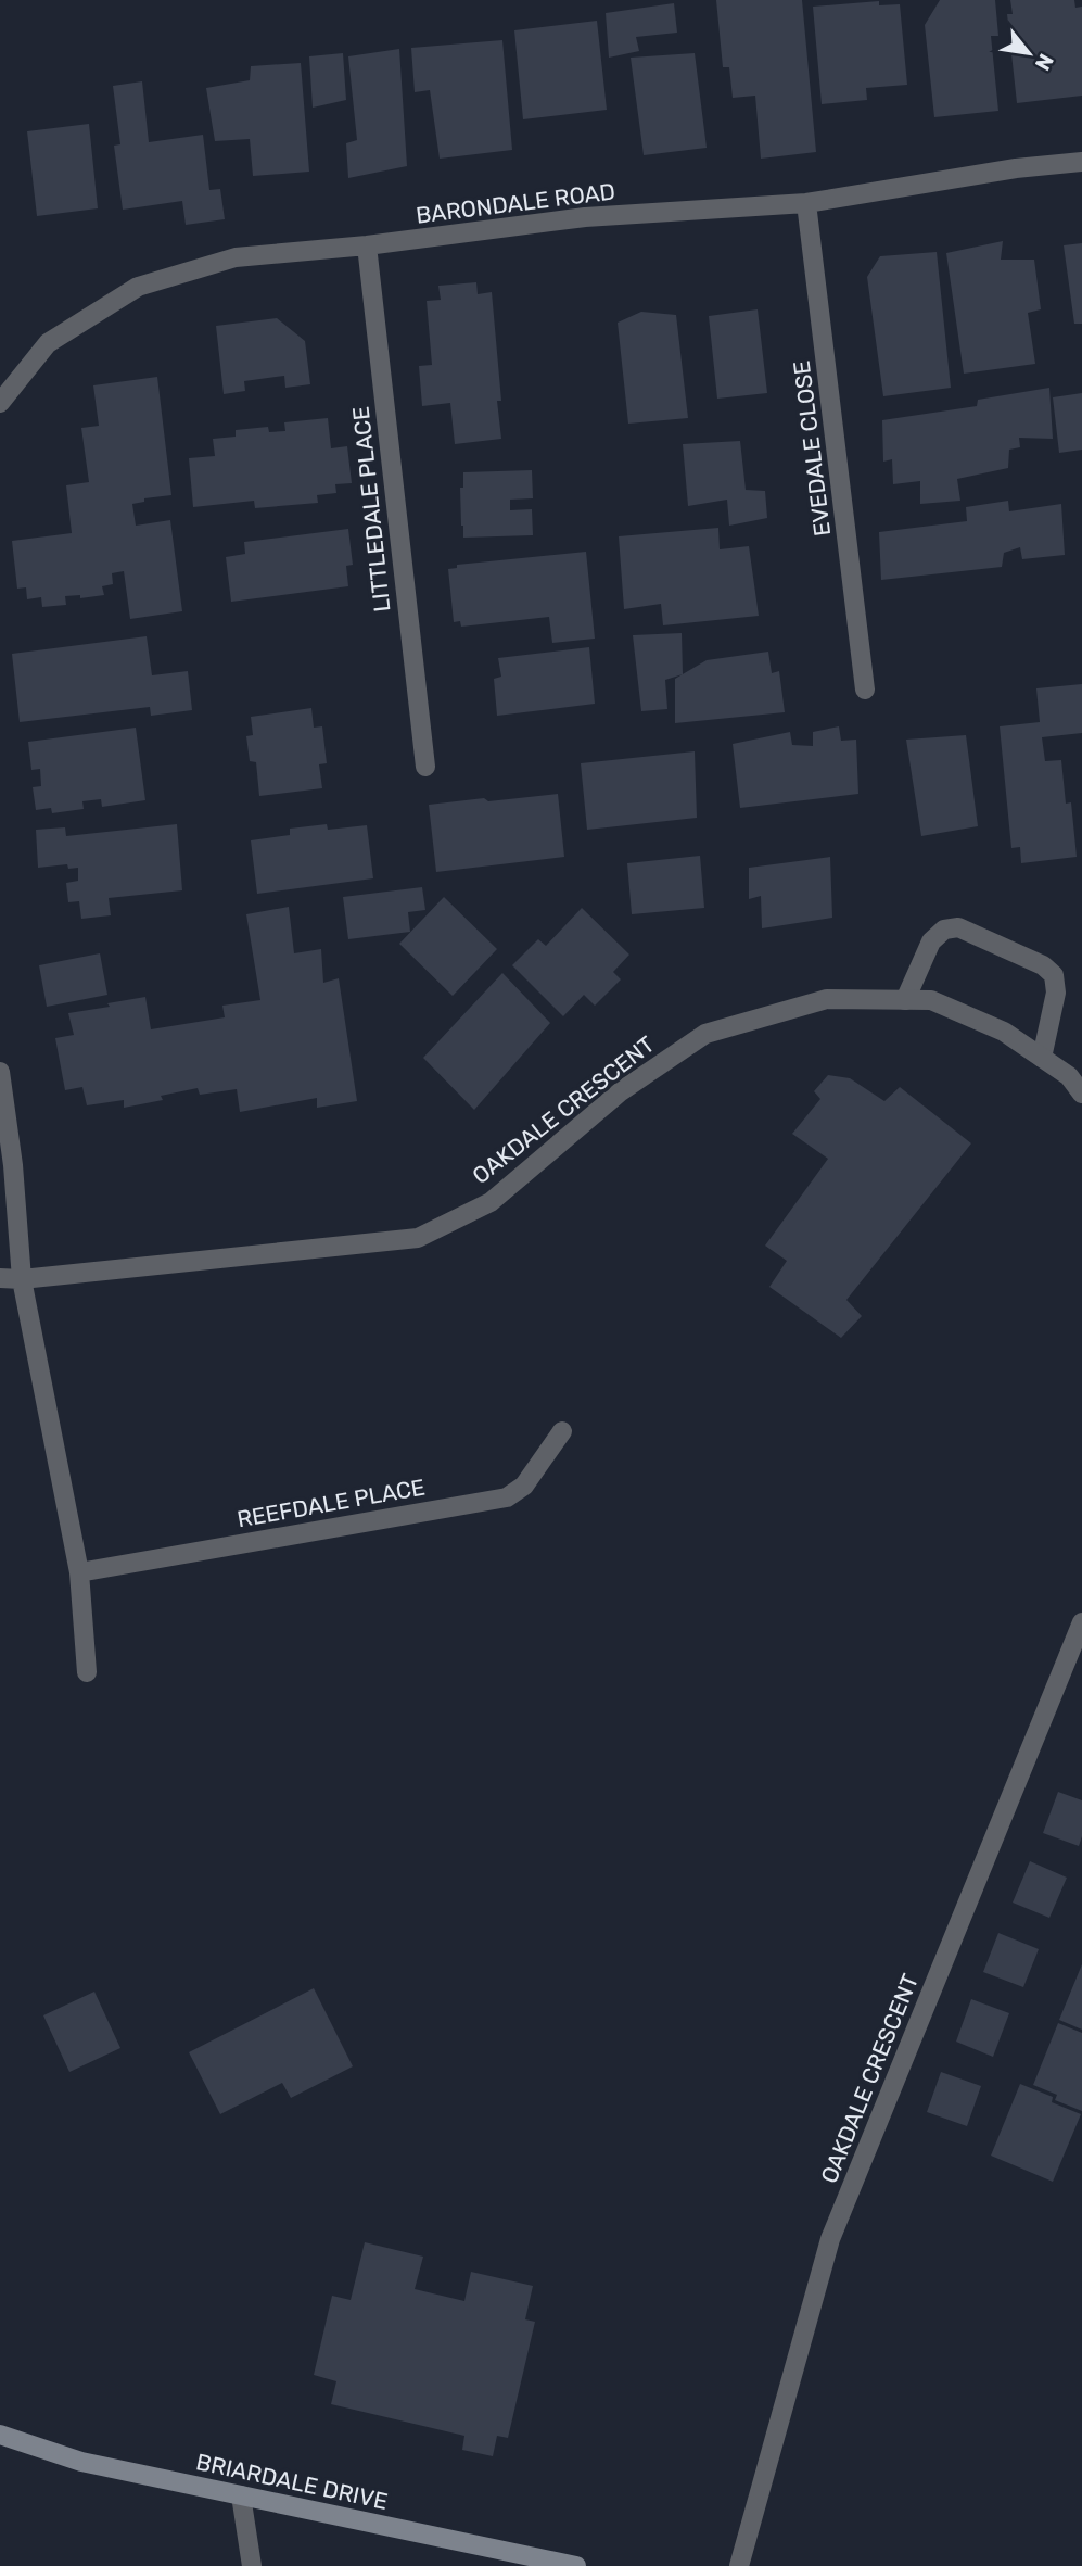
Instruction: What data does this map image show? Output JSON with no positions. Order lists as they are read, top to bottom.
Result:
{
  "streets": {
    "street": [
      "BARONDALE ROAD",
      "EVEDALE CLOSE",
      "LITTLEDALE PLACE",
      "OAKDALE CRESCENT",
      "REEFDALE PLACE",
      "BRIARDALE DRIVE"
    ]
  },
  "crossings": [
    ["BARONDALE ROAD", "EVEDALE CLOSE"],
    ["BARONDALE ROAD", "LITTLEDALE PLACE"]
  ],
  "north": "bottom right"
}
